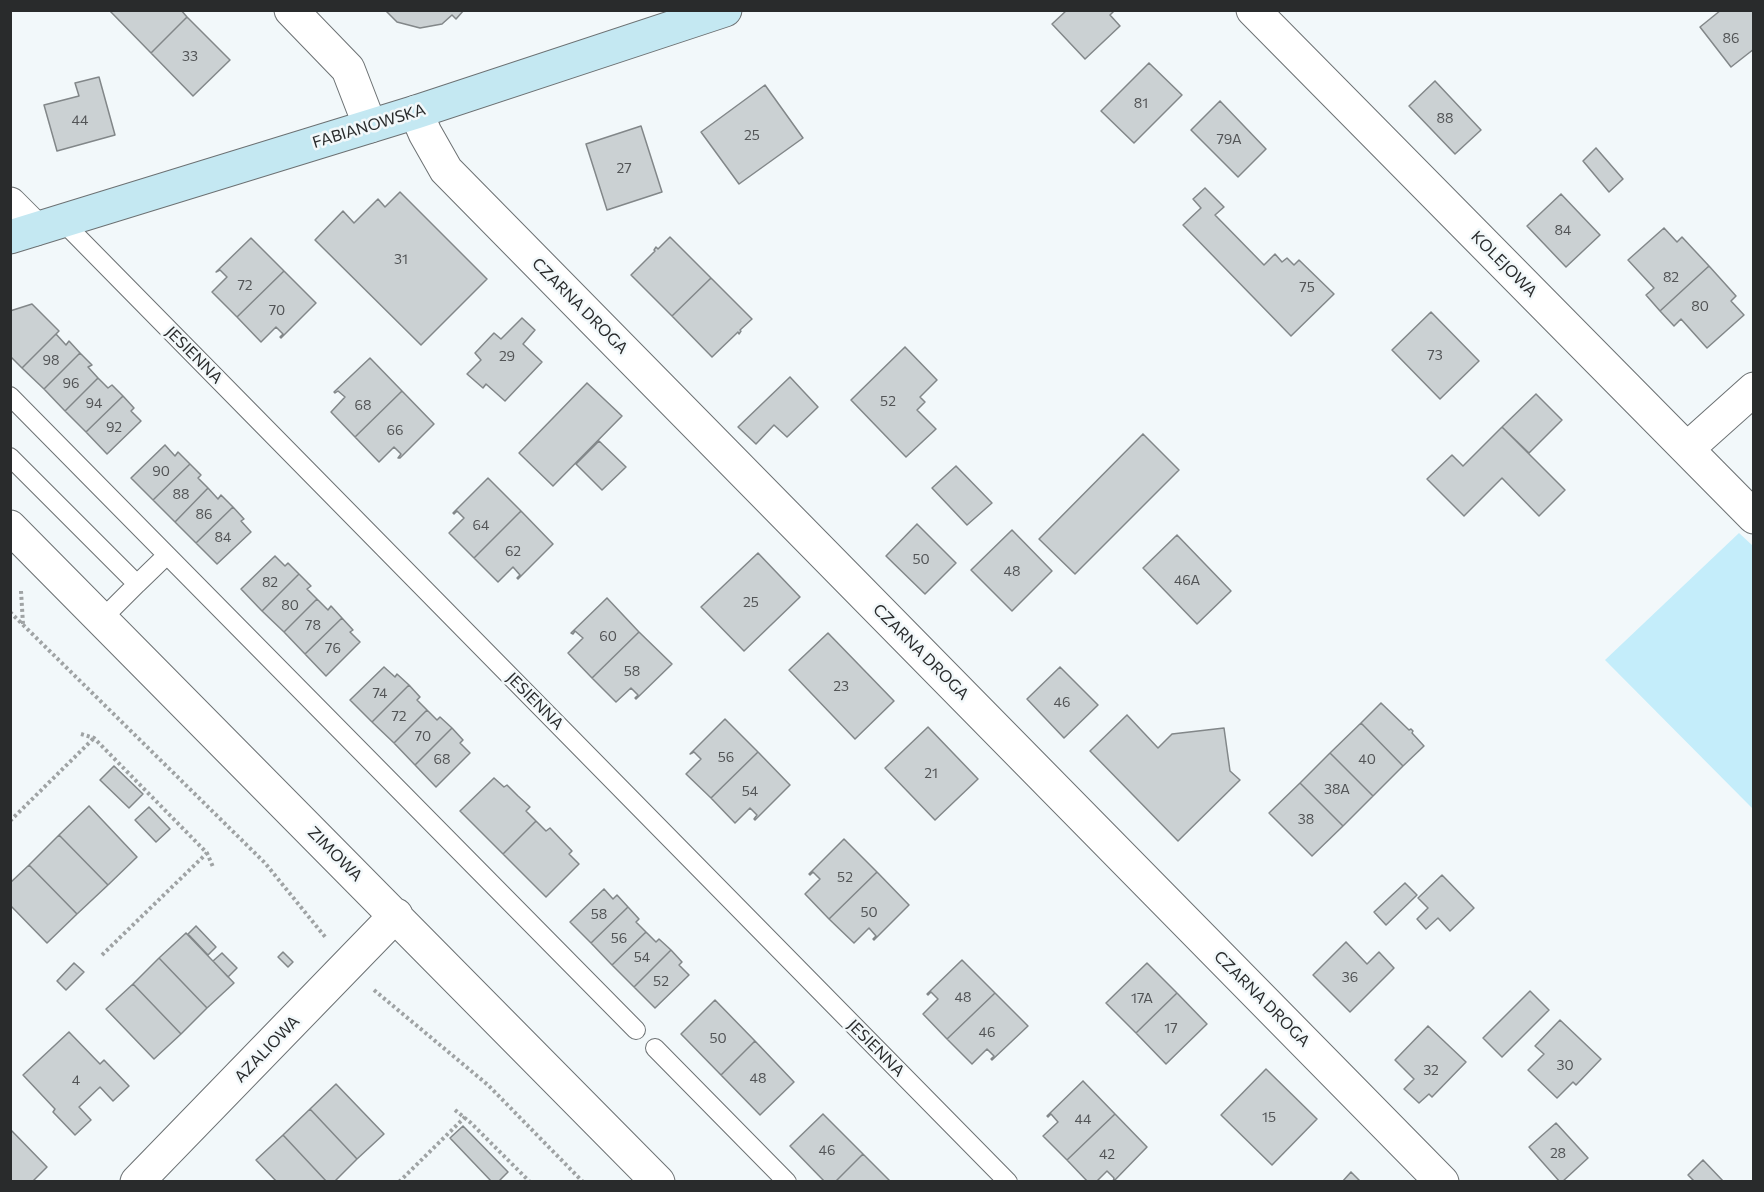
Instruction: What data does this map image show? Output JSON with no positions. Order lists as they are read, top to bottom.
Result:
{
  "streets": {
    "street": [
      "FABIANOWSKA",
      "KOLEJOWA",
      "CZARNA DROGA",
      "ZIMOWA",
      "AZALIOWA"
    ],
    "lane": ["JESIENNA"]
  },
  "crossings": [
    ["FABIANOWSKA", "CZARNA DROGA"],
    ["FABIANOWSKA", "JESIENNA"],
    ["ZIMOWA", "AZALIOWA"]
  ],
  "house_numbers": [
    "86",
    "33",
    "81",
    "88",
    "44",
    "25",
    "79A",
    "27",
    "84",
    "31",
    "82",
    "72",
    "75",
    "80",
    "70",
    "73",
    "29",
    "98",
    "96",
    "52",
    "94",
    "68",
    "92",
    "66",
    "90",
    "88",
    "86",
    "64",
    "84",
    "62",
    "50",
    "48",
    "46A",
    "82",
    "25",
    "80",
    "78",
    "60",
    "76",
    "58",
    "23",
    "74",
    "46",
    "72",
    "70",
    "56",
    "68",
    "40",
    "21",
    "38A",
    "54",
    "38",
    "52",
    "50",
    "58",
    "56",
    "54",
    "36",
    "52",
    "48",
    "17A",
    "17",
    "46",
    "50",
    "30",
    "32",
    "48",
    "4",
    "15",
    "44",
    "46",
    "28",
    "42"
  ]
}
